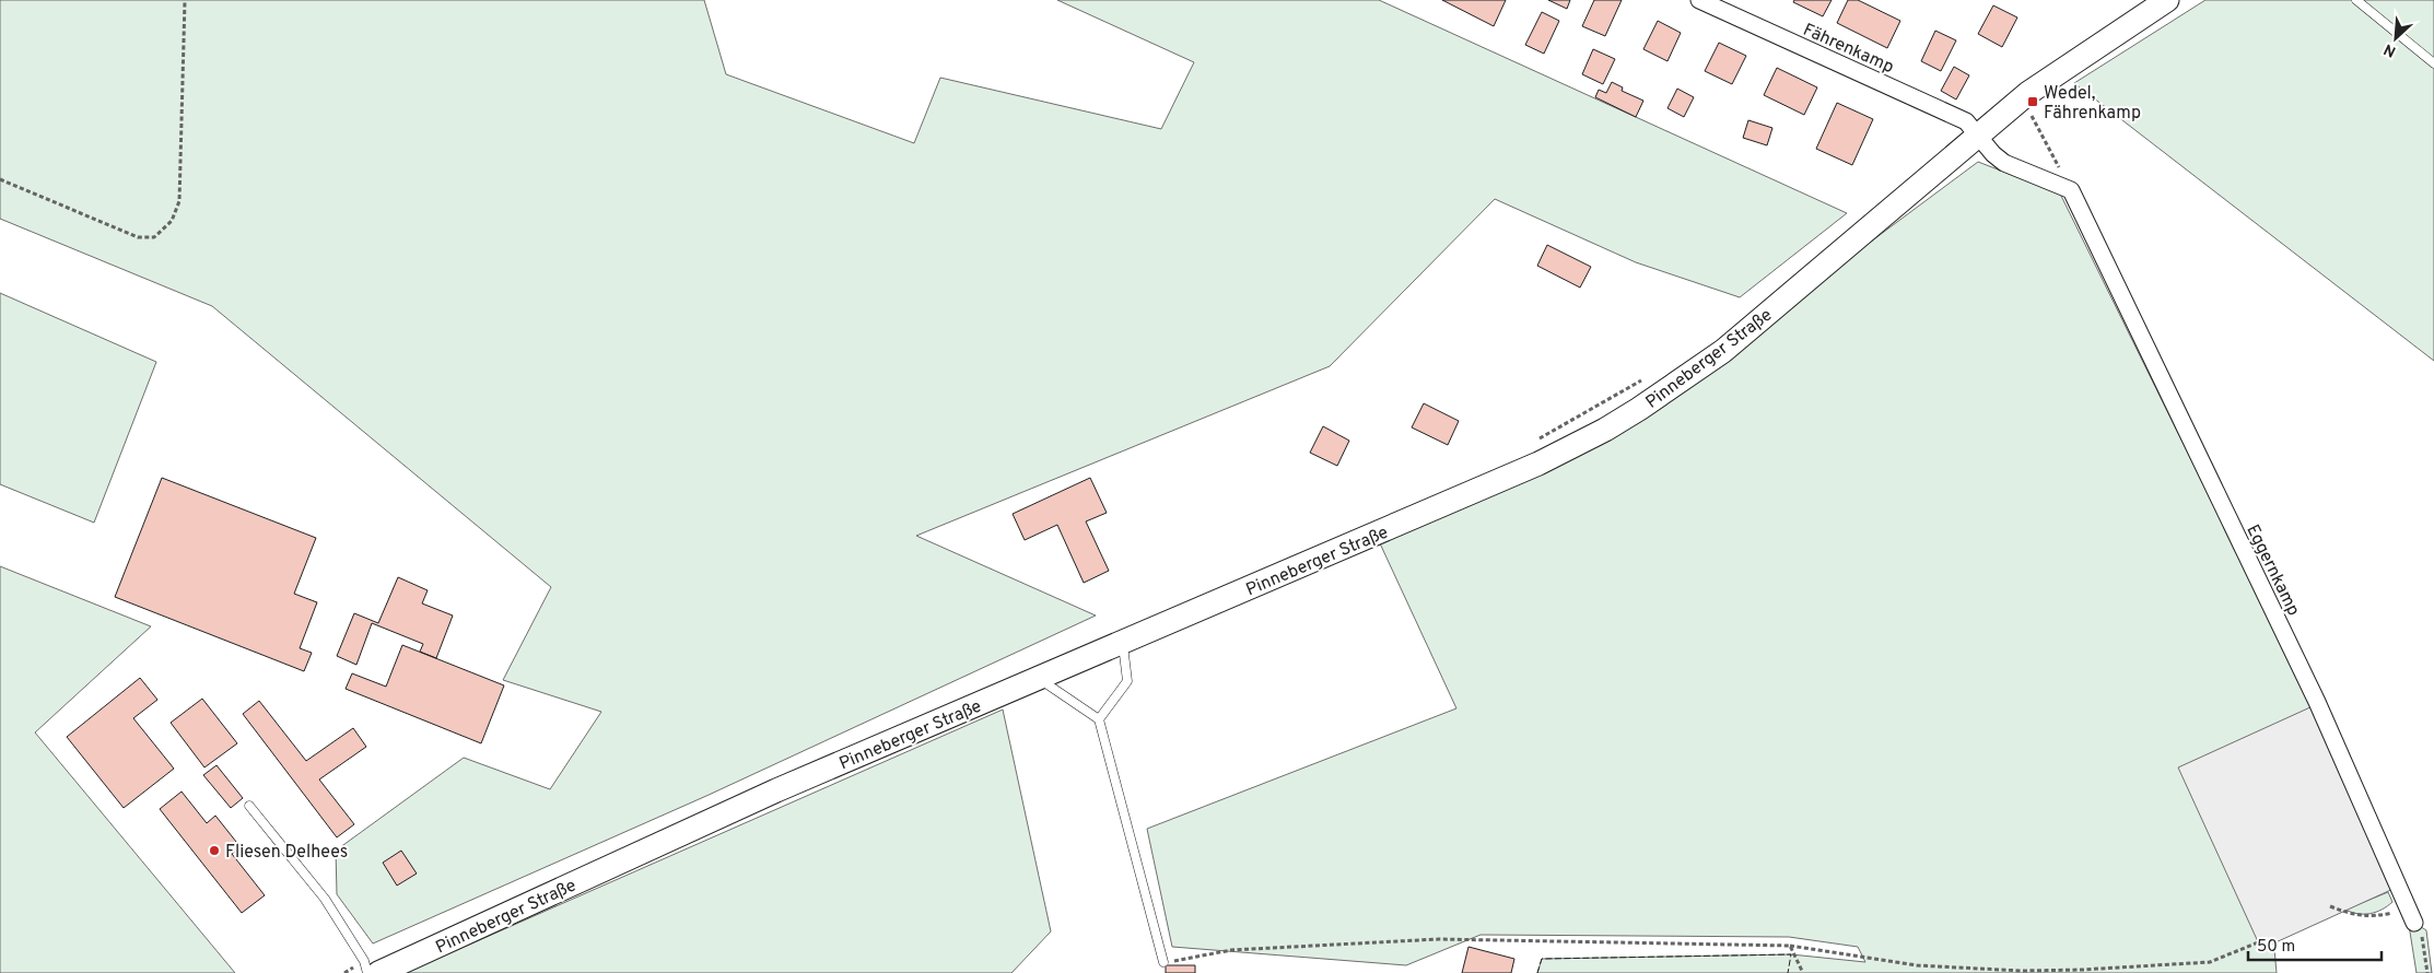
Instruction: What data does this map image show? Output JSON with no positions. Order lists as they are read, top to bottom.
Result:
{
  "streets": {
    "main road": ["Pinneberger Straße"],
    "street": ["Fährenkamp", "Eggernkamp"]
  },
  "crossings": [
    ["Fährenkamp", "Pinneberger Straße"]
  ],
  "places": {
    "transit": ["Wedel, Fährenkamp"],
    "other": ["Fliesen Delhees"]
  },
  "scale_bar": "50 m",
  "north": "bottom left"
}
